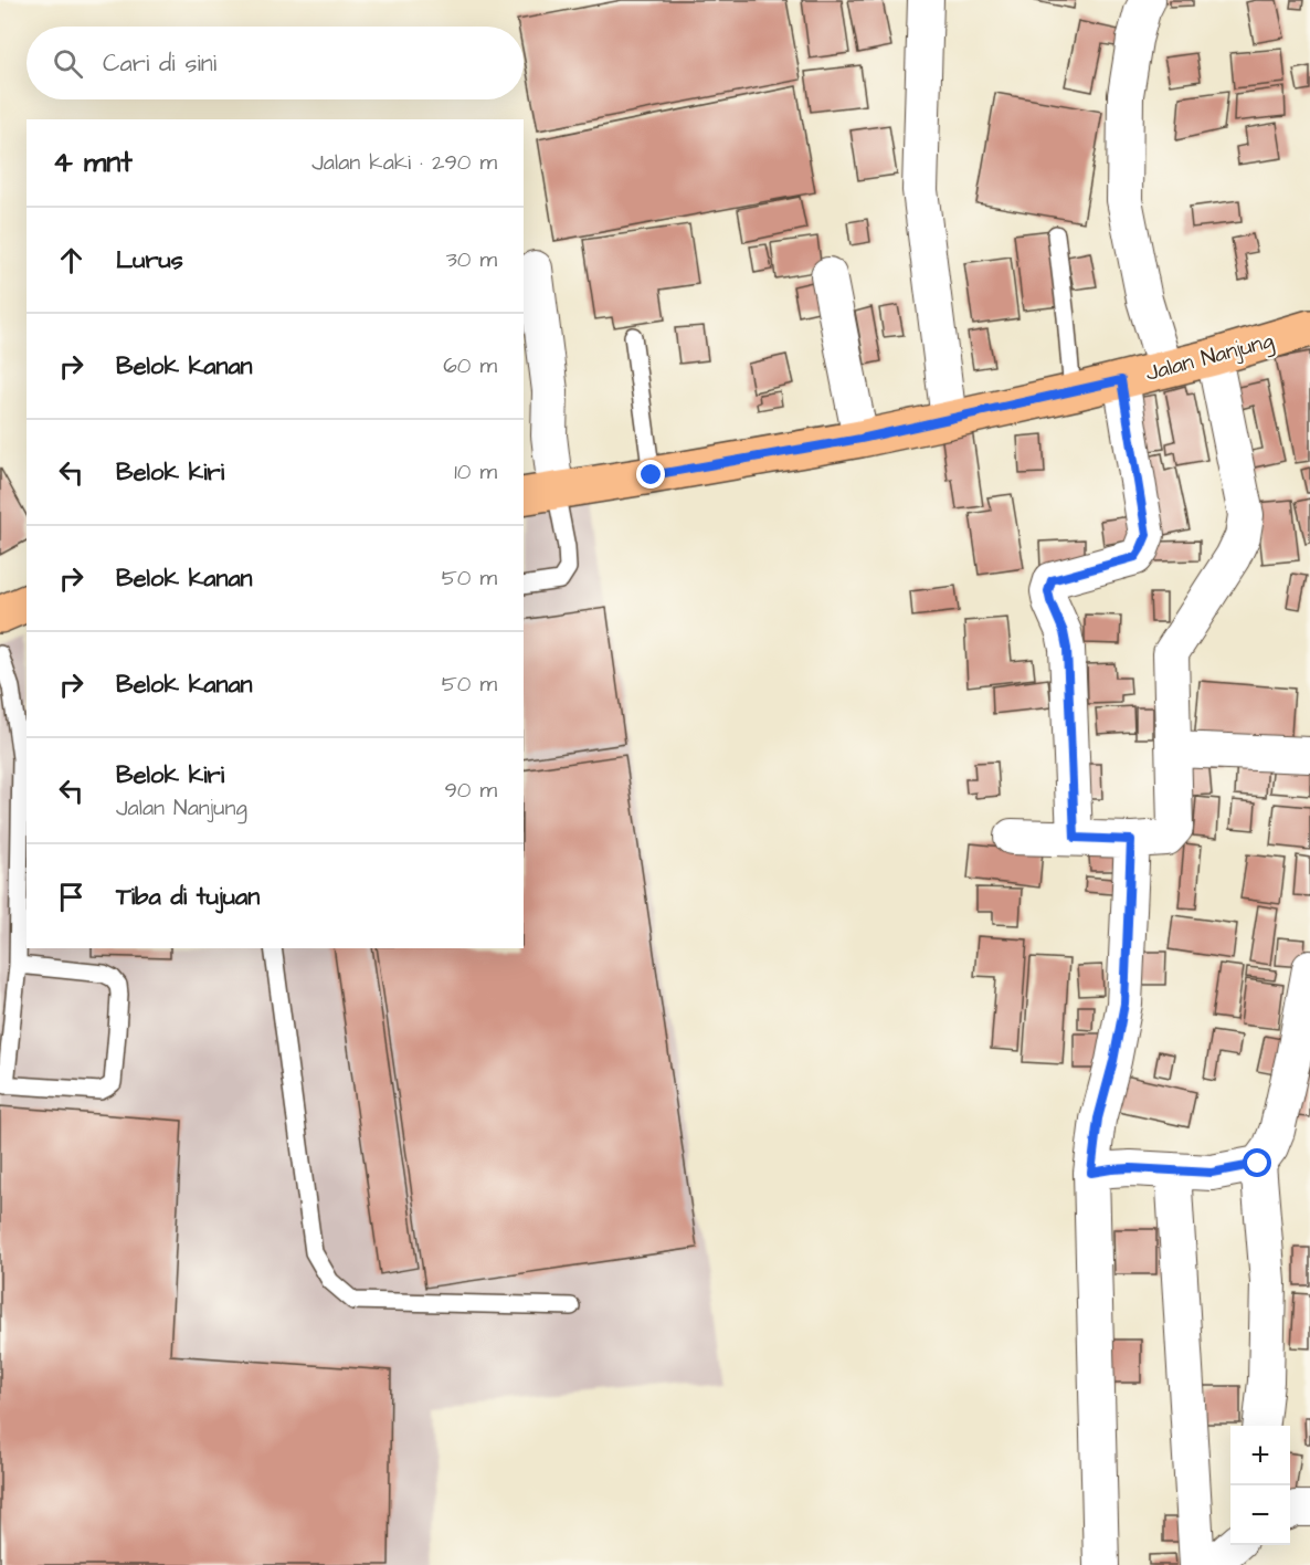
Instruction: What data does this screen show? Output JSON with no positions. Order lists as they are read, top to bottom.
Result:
{
  "streets": {
    "main road": ["Jalan Nanjung"]
  },
  "page": {
    "search": "Cari di sini",
    "heading": ["4 mnt", "Jalan kaki · 290 m"],
    "list": [
      ["Lurus", "30 m"],
      ["Belok kanan", "60 m"],
      ["Belok kiri", "10 m"],
      ["Belok kanan", "50 m"],
      ["Belok kanan", "50 m"],
      ["Belok kiri", "Jalan Nanjung", "90 m"],
      "Tiba di tujuan"
    ],
    "map_buttons": ["+", "−"]
  }
}
